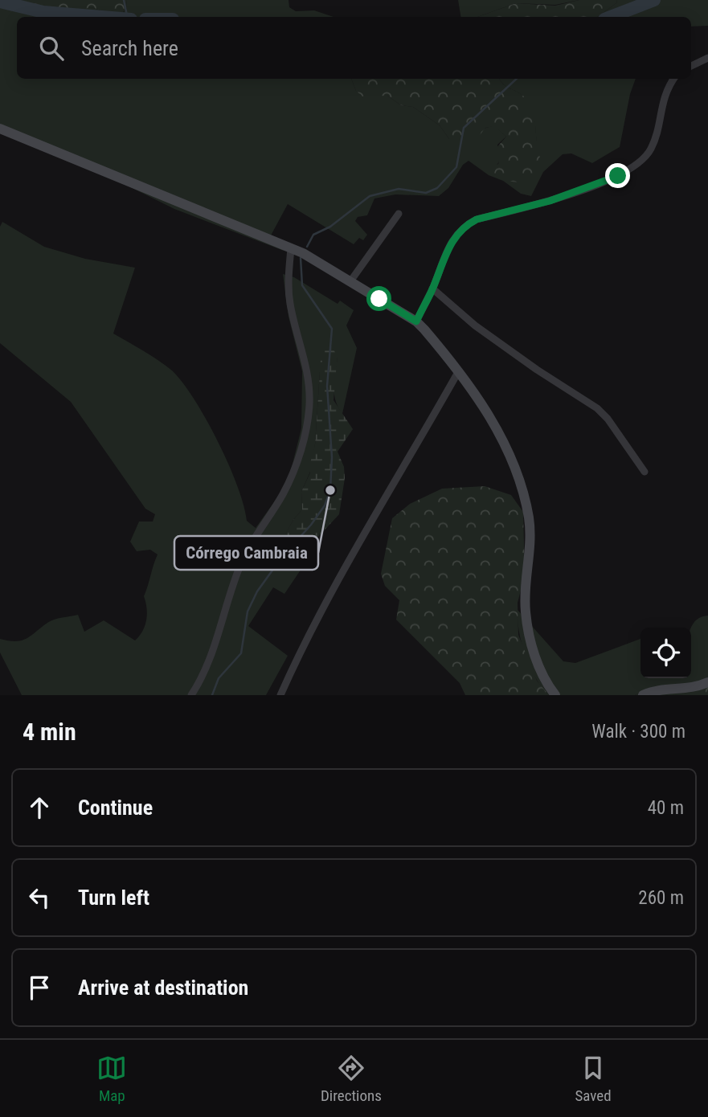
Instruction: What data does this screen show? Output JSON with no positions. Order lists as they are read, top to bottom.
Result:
{
  "places": ["Córrego Cambraia"],
  "page": {
    "search": "Search here",
    "heading": ["4 min", "Walk · 300 m"],
    "list": [
      ["Continue", "40 m"],
      ["Turn left", "260 m"],
      "Arrive at destination"
    ],
    "nav": ["Map", "Directions", "Saved"]
  }
}
